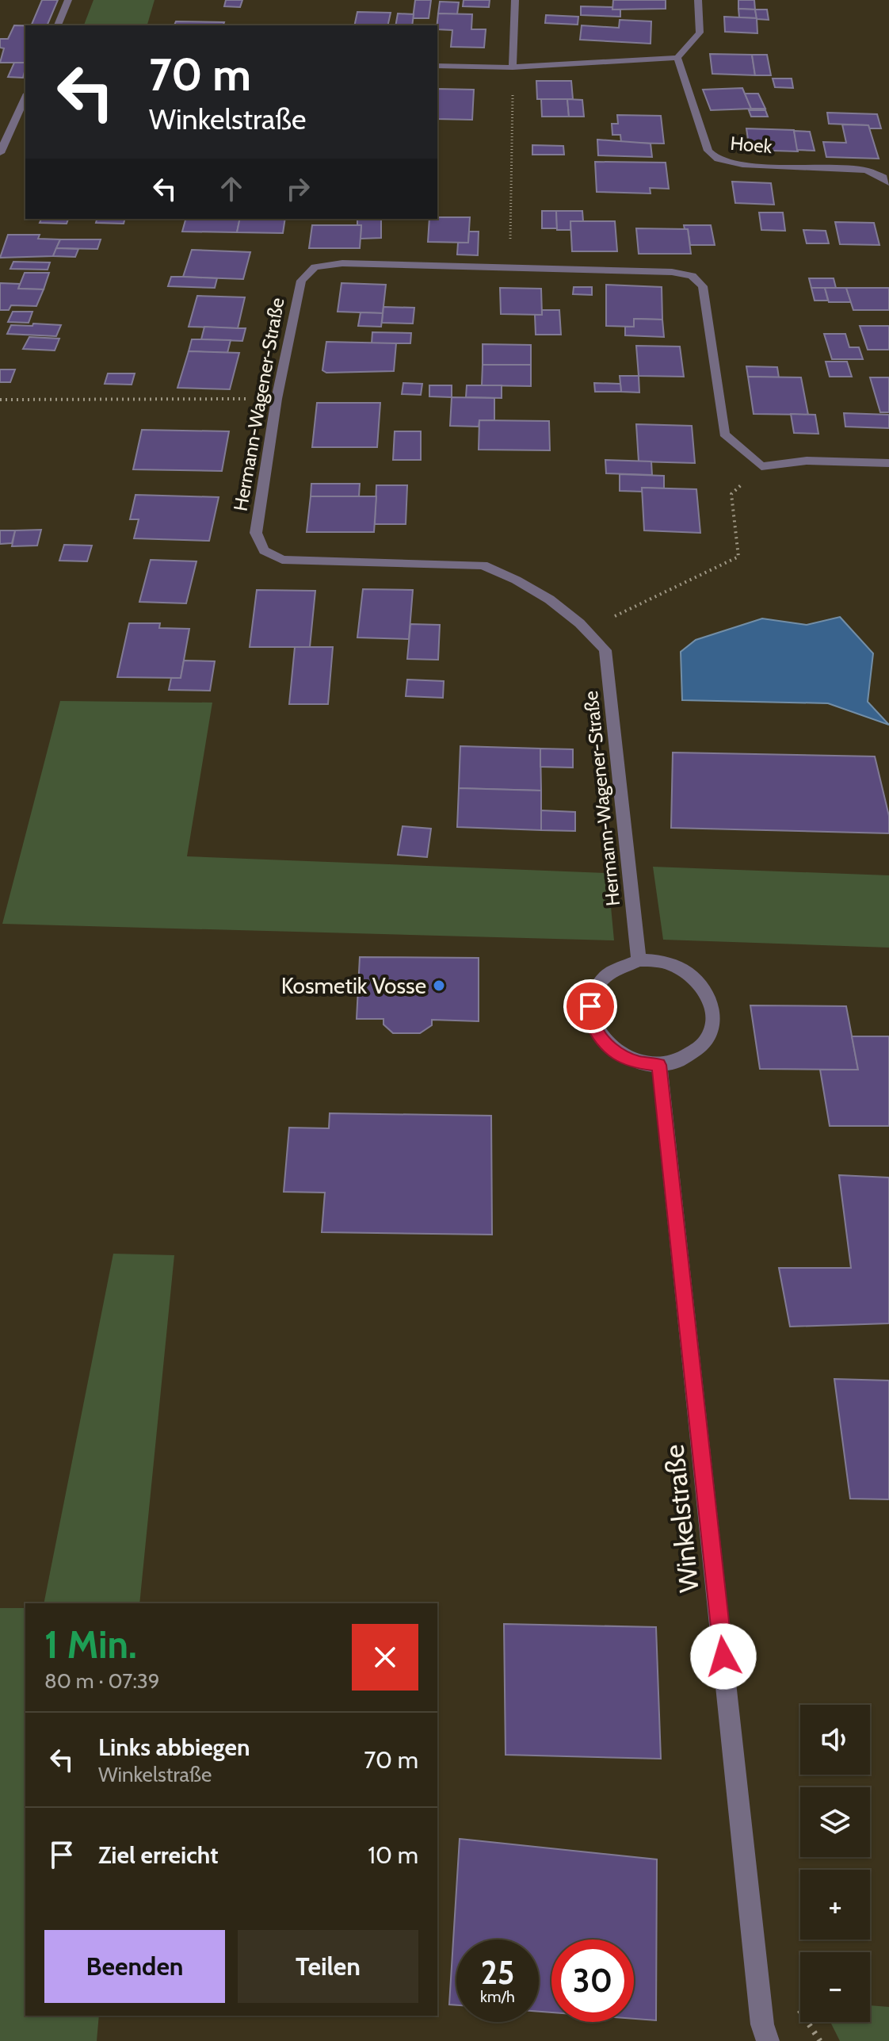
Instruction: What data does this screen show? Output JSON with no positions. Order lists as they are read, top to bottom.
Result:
{
  "streets": {
    "street": ["Hoek", "Hermann-Wagener-Straße", "Winkelstraße"]
  },
  "crossings": [
    ["Hermann-Wagener-Straße", "Winkelstraße"]
  ],
  "places": ["Kosmetik Vosse"],
  "page": {
    "turn": ["70 m", "Winkelstraße"],
    "heading": ["1 Min.", "80 m · 07:39"],
    "map_buttons": ["+", "−"],
    "list": [
      {
        "name": "Links abbiegen",
        "note": "Winkelstraße",
        "value": "70 m"
      },
      {
        "name": "Ziel erreicht",
        "value": "10 m"
      }
    ],
    "buttons": ["Beenden", "Teilen"],
    "speed": "25 km/h",
    "limit": "30"
  }
}
